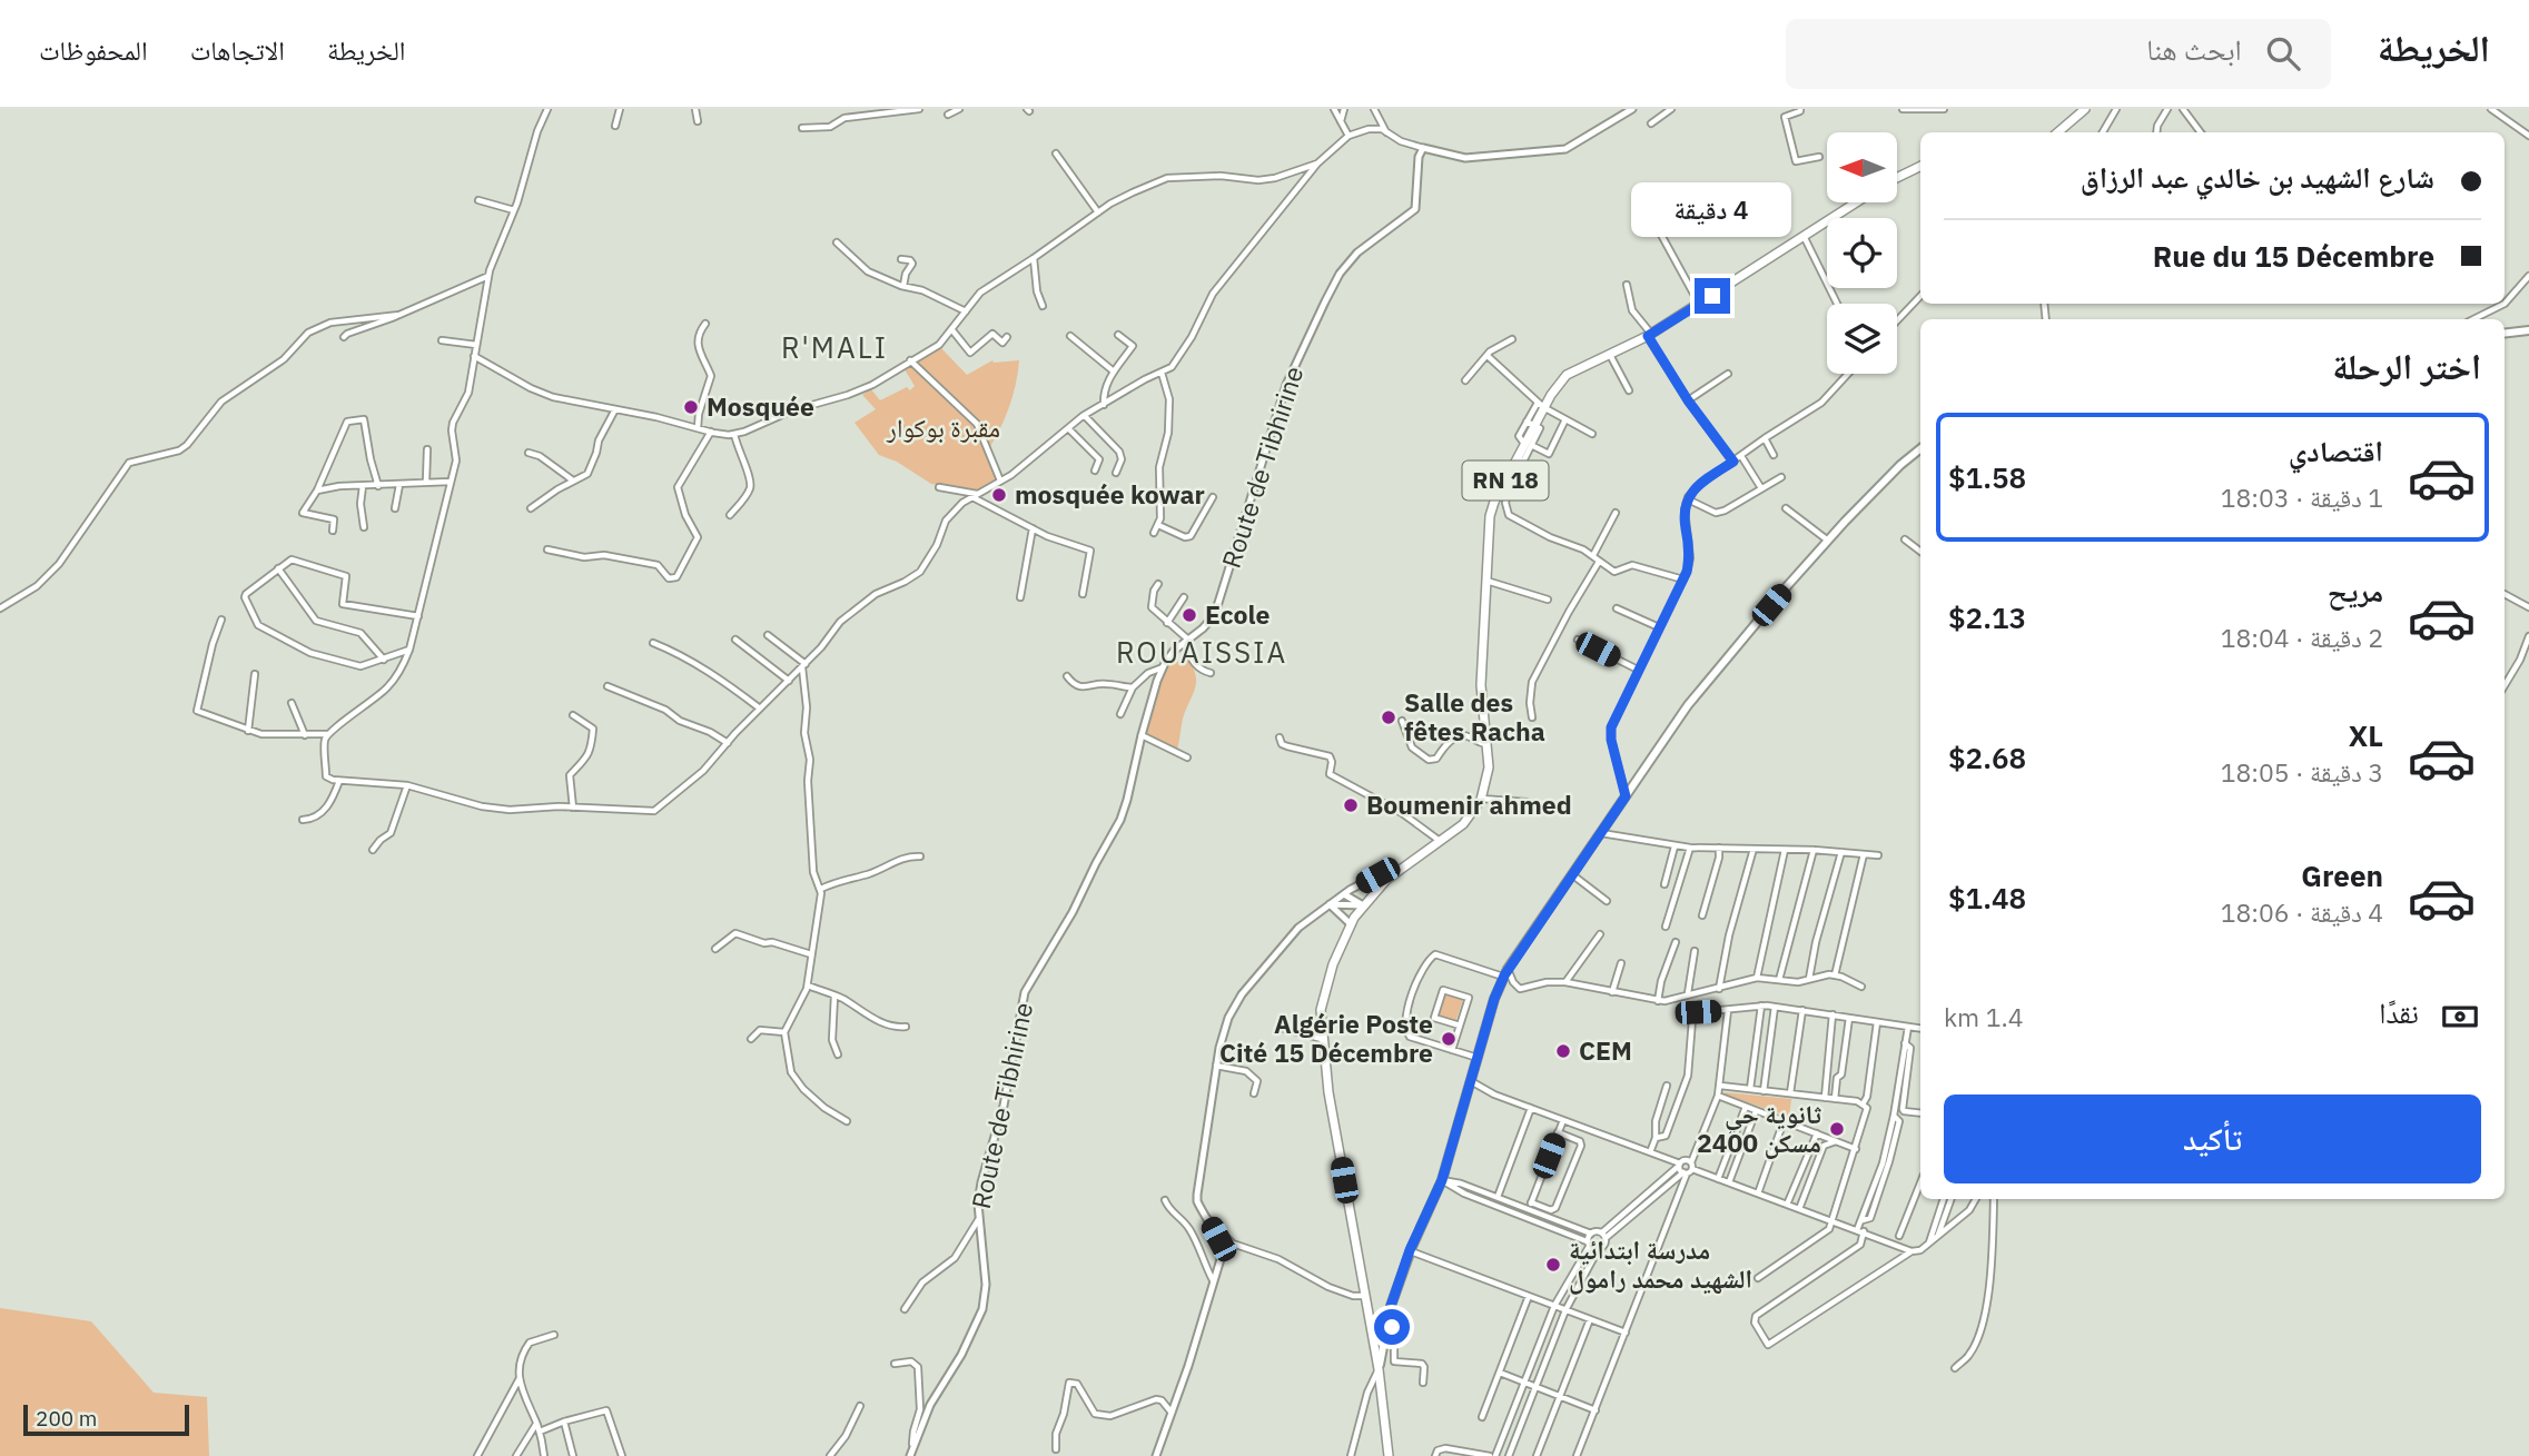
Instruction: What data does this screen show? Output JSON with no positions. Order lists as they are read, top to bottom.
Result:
{
  "streets": {
    "main road": ["RN 18"],
    "street": ["Route de Tibhirine"]
  },
  "districts": ["R'MALI", "ROUAISSIA"],
  "parks": ["مقبرة بوكوار"],
  "places": [
    "Mosquée",
    "mosquée kowar",
    "Ecole",
    "Salle des fêtes Racha",
    "Boumenir ahmed",
    "Algérie Poste Cité 15 Décembre",
    "CEM",
    "ثانوية حي 2400 مسكن",
    "مدرسة ابتدائية الشهيد محمد رامول"
  ],
  "scale_bar": "200 m",
  "north": "left",
  "page": {
    "header": "الخريطة",
    "search": "ابحث هنا",
    "nav": ["الخريطة", "الاتجاهات", "المحفوظات"],
    "banner": ["شارع الشهيد بن خالدي عبد الرزاق", "Rue du 15 Décembre"],
    "bubble": "4 دقيقة",
    "heading": "اختر الرحلة",
    "list": [
      {
        "name": "اقتصادي",
        "note": "1 دقيقة · 18:03",
        "value": "$1.58"
      },
      {
        "name": "مريح",
        "note": "2 دقيقة · 18:04",
        "value": "$2.13"
      },
      {
        "name": "XL",
        "note": "3 دقيقة · 18:05",
        "value": "$2.68"
      },
      {
        "name": "Green",
        "note": "4 دقيقة · 18:06",
        "value": "$1.48"
      }
    ],
    "pay": ["نقدًا", "1.4 km"],
    "buttons": "تأكيد",
    "scale": "200 m"
  }
}
